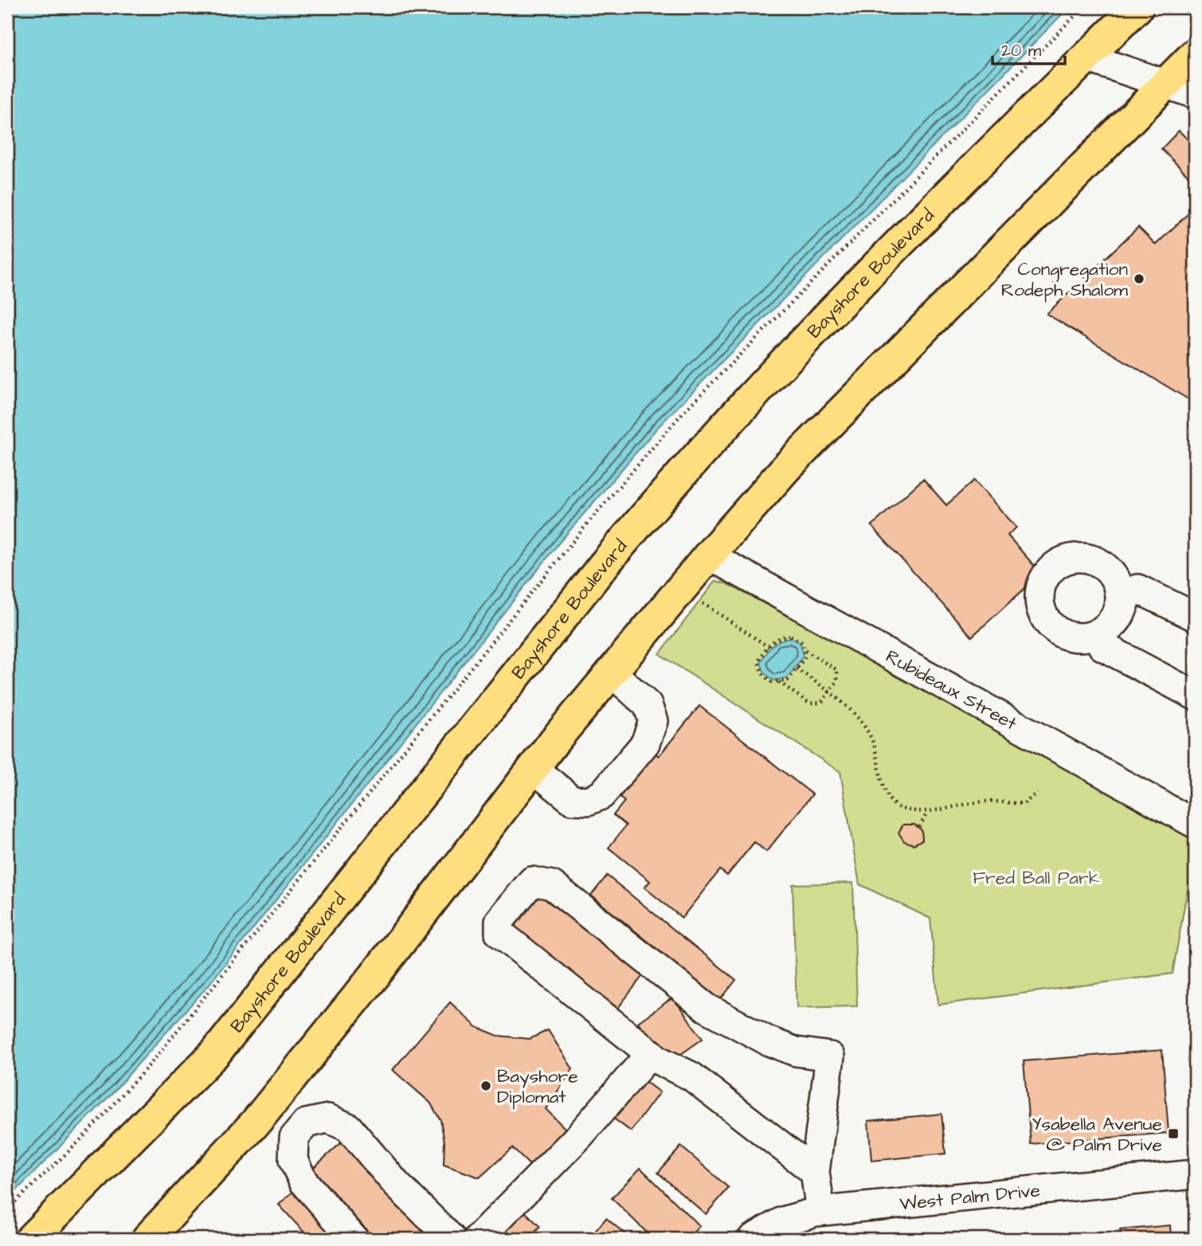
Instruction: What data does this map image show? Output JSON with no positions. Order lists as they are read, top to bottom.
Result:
{
  "streets": {
    "main road": ["Bayshore Boulevard"],
    "street": ["Rubideaux Street", "West Palm Drive"]
  },
  "parks": ["Fred Ball Park"],
  "places": {
    "other": ["Congregation Rodeph Shalom", "Bayshore Diplomat"],
    "transit": ["Ysabella Avenue @ Palm Drive"]
  },
  "scale_bar": "20 m"
}
